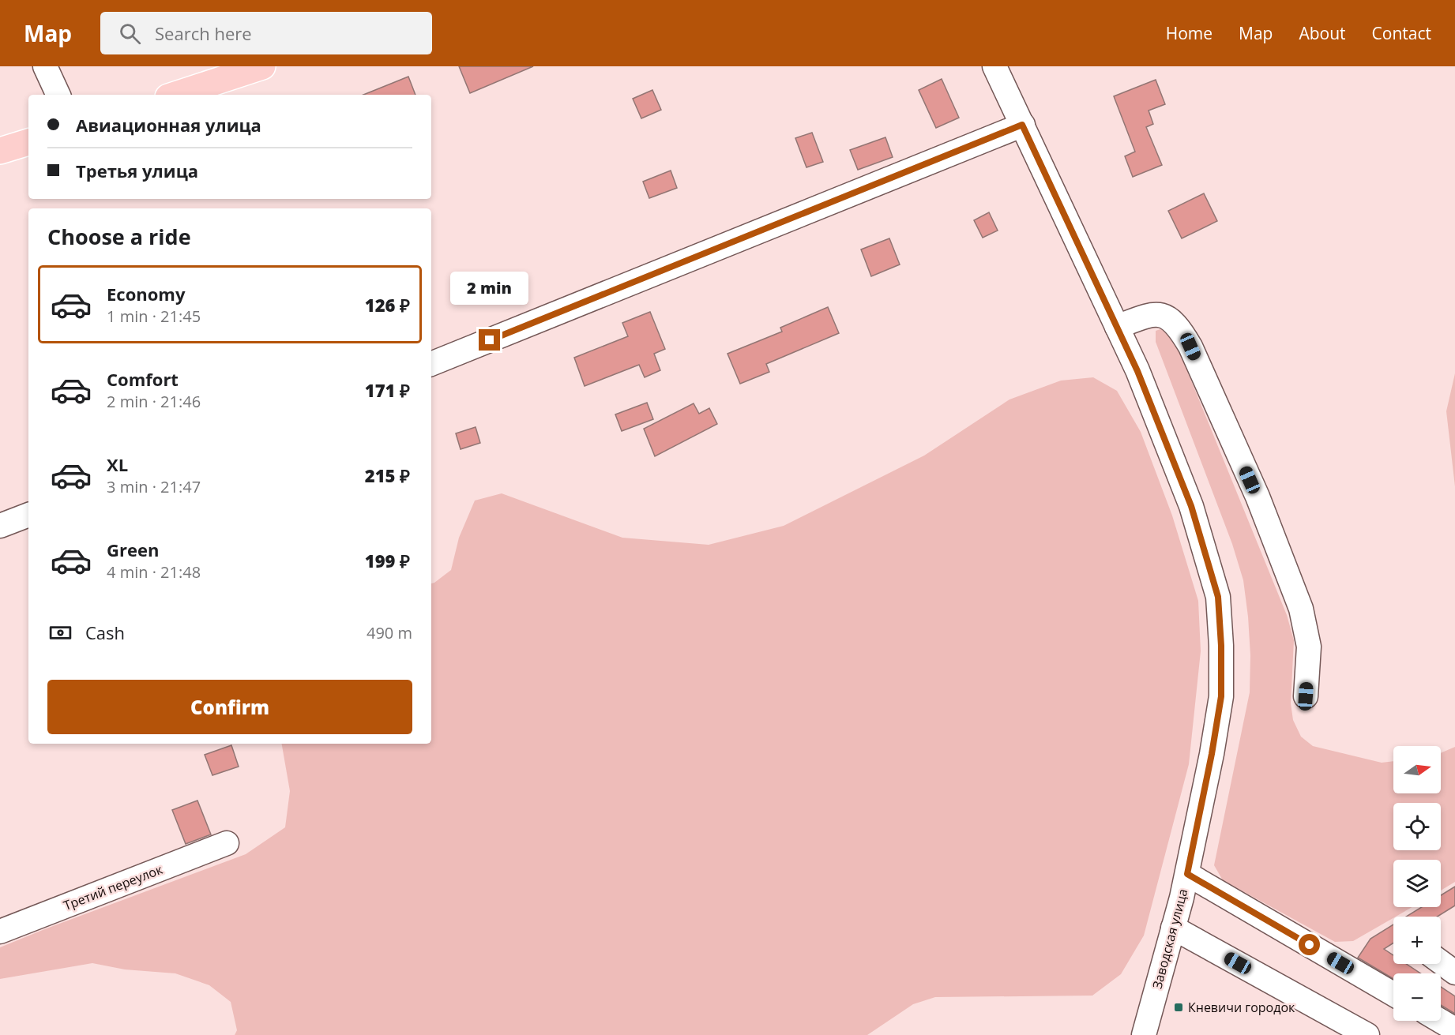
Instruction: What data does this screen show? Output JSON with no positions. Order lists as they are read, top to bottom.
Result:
{
  "streets": {
    "street": ["Третий переулок", "Заводская улица"]
  },
  "places": {
    "transit": ["Кневичи городок"]
  },
  "north": "right",
  "page": {
    "header": "Map",
    "search": "Search here",
    "nav": [
      "Home",
      "Map",
      "About",
      "Contact"
    ],
    "banner": ["Авиационная улица", "Третья улица"],
    "heading": "Choose a ride",
    "list": [
      {
        "name": "Economy",
        "note": "1 min · 21:45",
        "value": "126 ₽"
      },
      {
        "name": "Comfort",
        "note": "2 min · 21:46",
        "value": "171 ₽"
      },
      {
        "name": "XL",
        "note": "3 min · 21:47",
        "value": "215 ₽"
      },
      {
        "name": "Green",
        "note": "4 min · 21:48",
        "value": "199 ₽"
      }
    ],
    "bubble": "2 min",
    "pay": ["Cash", "490 m"],
    "buttons": "Confirm",
    "map_buttons": ["+", "−"]
  }
}
